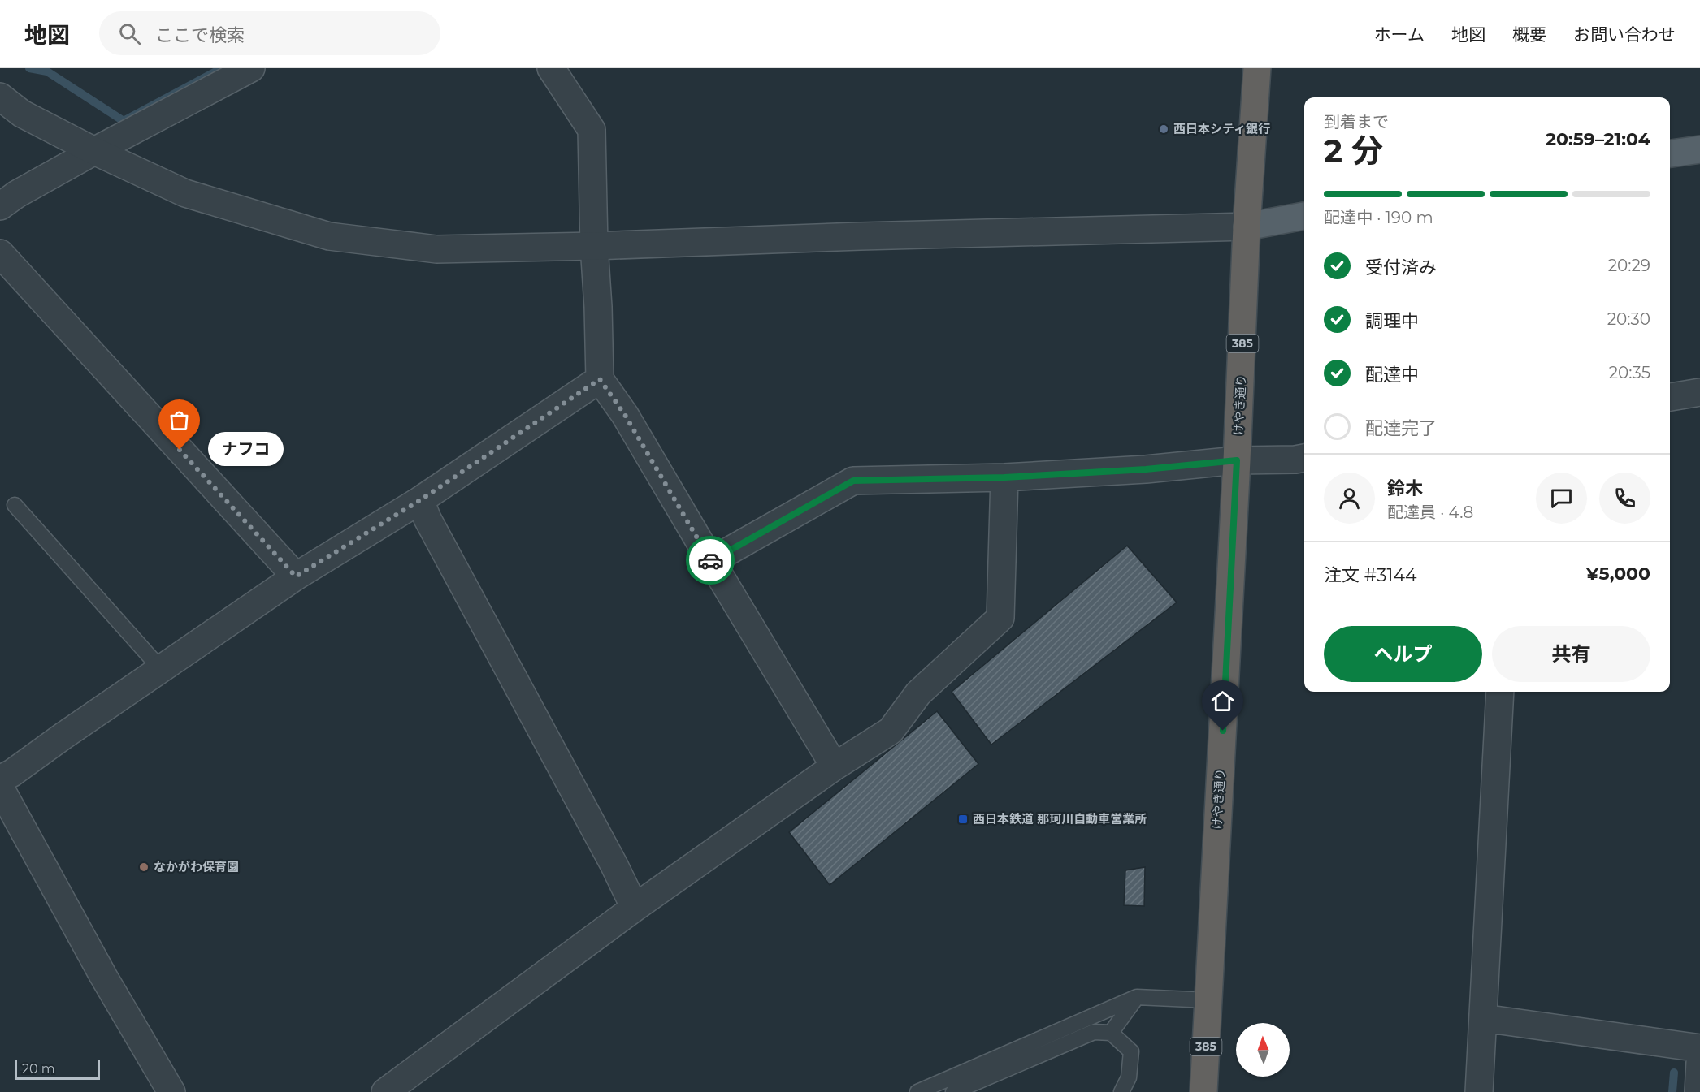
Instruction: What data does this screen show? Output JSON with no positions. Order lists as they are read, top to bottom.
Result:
{
  "streets": {
    "highway": ["385", "けやき通り"]
  },
  "places": {
    "other": ["西日本シティ銀行", "ナフコ", "なかがわ保育園"],
    "transit": ["西日本鉄道 那珂川自動車営業所"]
  },
  "scale_bar": "20 m",
  "north": "top",
  "page": {
    "header": "地図",
    "search": "ここで検索",
    "nav": [
      "ホーム",
      "地図",
      "概要",
      "お問い合わせ"
    ],
    "heading": ["2 分", "到着まで", "20:59–21:04"],
    "panel": [
      "鈴木",
      "配達員 · 4.8",
      "注文 #3144",
      "¥5,000"
    ],
    "bar": "配達中 · 190 m",
    "list": [
      ["受付済み", "20:29"],
      ["調理中", "20:30"],
      ["配達中", "20:35"],
      "配達完了"
    ],
    "bubble": "ナフコ",
    "buttons": ["ヘルプ", "共有"],
    "scale": "20 m"
  }
}
